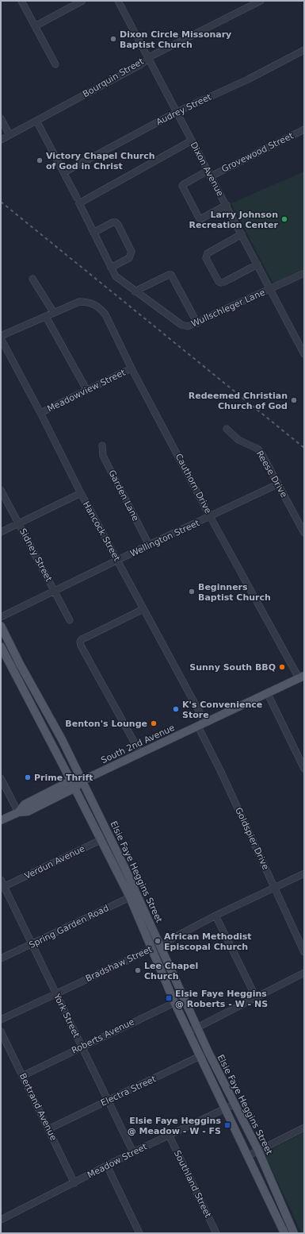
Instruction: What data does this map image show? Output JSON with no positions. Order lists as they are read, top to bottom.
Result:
{
  "streets": {
    "main road": ["South 2nd Avenue", "Elsie Faye Heggins Street"],
    "street": [
      "Bourquin Street",
      "Audrey Street",
      "Grovewood Street",
      "Dixon Avenue",
      "Wullschleger Lane",
      "Meadowview Street",
      "Reese Drive",
      "Cauthorn Drive",
      "Garden Lane",
      "Hancock Street",
      "Wellington Street",
      "Sidney Street",
      "Goldspier Drive",
      "Verdun Avenue",
      "Spring Garden Road",
      "Bradshaw Street",
      "York Street",
      "Roberts Avenue",
      "Electra Street",
      "Bertrand Avenue",
      "Meadow Street",
      "Southland Street"
    ]
  },
  "crossings": [
    ["Bourquin Street", "Dixon Avenue"],
    ["Bourquin Street", "Wullschleger Lane"],
    ["Audrey Street", "Dixon Avenue"],
    ["Audrey Street", "Wullschleger Lane"],
    ["Grovewood Street", "Dixon Avenue"],
    ["Dixon Avenue", "Wullschleger Lane"],
    ["Meadowview Street", "Cauthorn Drive"],
    ["Meadowview Street", "Hancock Street"],
    ["Reese Drive", "Wellington Street"],
    ["Cauthorn Drive", "Wellington Street"],
    ["Cauthorn Drive", "South 2nd Avenue"],
    ["Garden Lane", "Wellington Street"],
    ["Hancock Street", "Wellington Street"],
    ["Hancock Street", "South 2nd Avenue"],
    ["Wellington Street", "Sidney Street"],
    ["South 2nd Avenue", "Goldspier Drive"],
    ["South 2nd Avenue", "Elsie Faye Heggins Street"],
    ["Goldspier Drive", "Bradshaw Street"],
    ["Verdun Avenue", "Elsie Faye Heggins Street"],
    ["Verdun Avenue", "York Street"],
    ["Elsie Faye Heggins Street", "Spring Garden Road"],
    ["Elsie Faye Heggins Street", "Bradshaw Street"],
    ["Elsie Faye Heggins Street", "Roberts Avenue"],
    ["Elsie Faye Heggins Street", "Electra Street"],
    ["Elsie Faye Heggins Street", "Meadow Street"],
    ["Spring Garden Road", "York Street"],
    ["Bradshaw Street", "York Street"],
    ["York Street", "Roberts Avenue"],
    ["York Street", "Electra Street"],
    ["York Street", "Meadow Street"],
    ["Roberts Avenue", "Bertrand Avenue"],
    ["Electra Street", "Bertrand Avenue"],
    ["Bertrand Avenue", "Meadow Street"],
    ["Meadow Street", "Southland Street"]
  ],
  "places": {
    "other": [
      "Dixon Circle Missonary Baptist Church",
      "Victory Chapel Church of God in Christ",
      "Larry Johnson Recreation Center",
      "Redeemed Christian Church of God",
      "Beginners Baptist Church",
      "Sunny South BBQ",
      "K's Convenience Store",
      "Benton's Lounge",
      "Prime Thrift",
      "African Methodist Episcopal Church",
      "Lee Chapel Church"
    ],
    "transit": ["Elsie Faye Heggins @ Roberts - W - NS", "Elsie Faye Heggins @ Meadow - W - FS"]
  }
}
